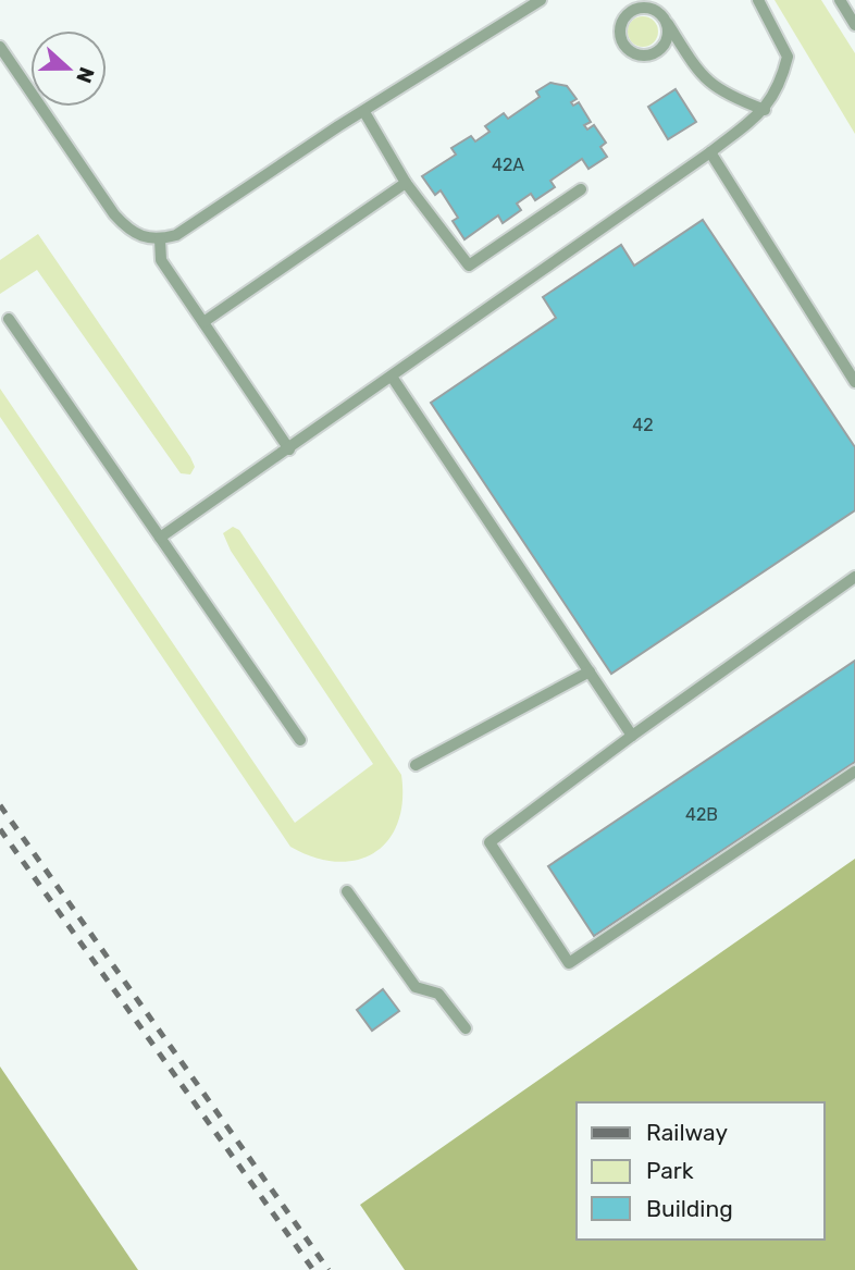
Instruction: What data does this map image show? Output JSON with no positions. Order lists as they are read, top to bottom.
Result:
{
  "house_numbers": ["42A", "42", "42B"],
  "legend": ["Railway", "Park", "Building"],
  "north": "right"
}
